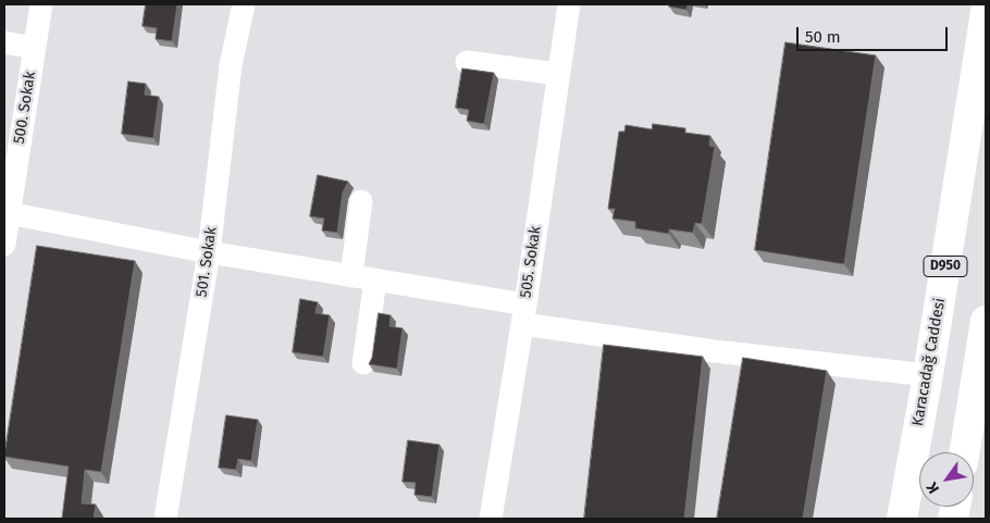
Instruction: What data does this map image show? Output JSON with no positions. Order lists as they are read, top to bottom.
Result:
{
  "streets": {
    "highway": ["D950", "Karacadağ Caddesi"],
    "street": ["500. Sokak", "501. Sokak", "505. Sokak"]
  },
  "scale_bar": "50 m",
  "north": "bottom left"
}
